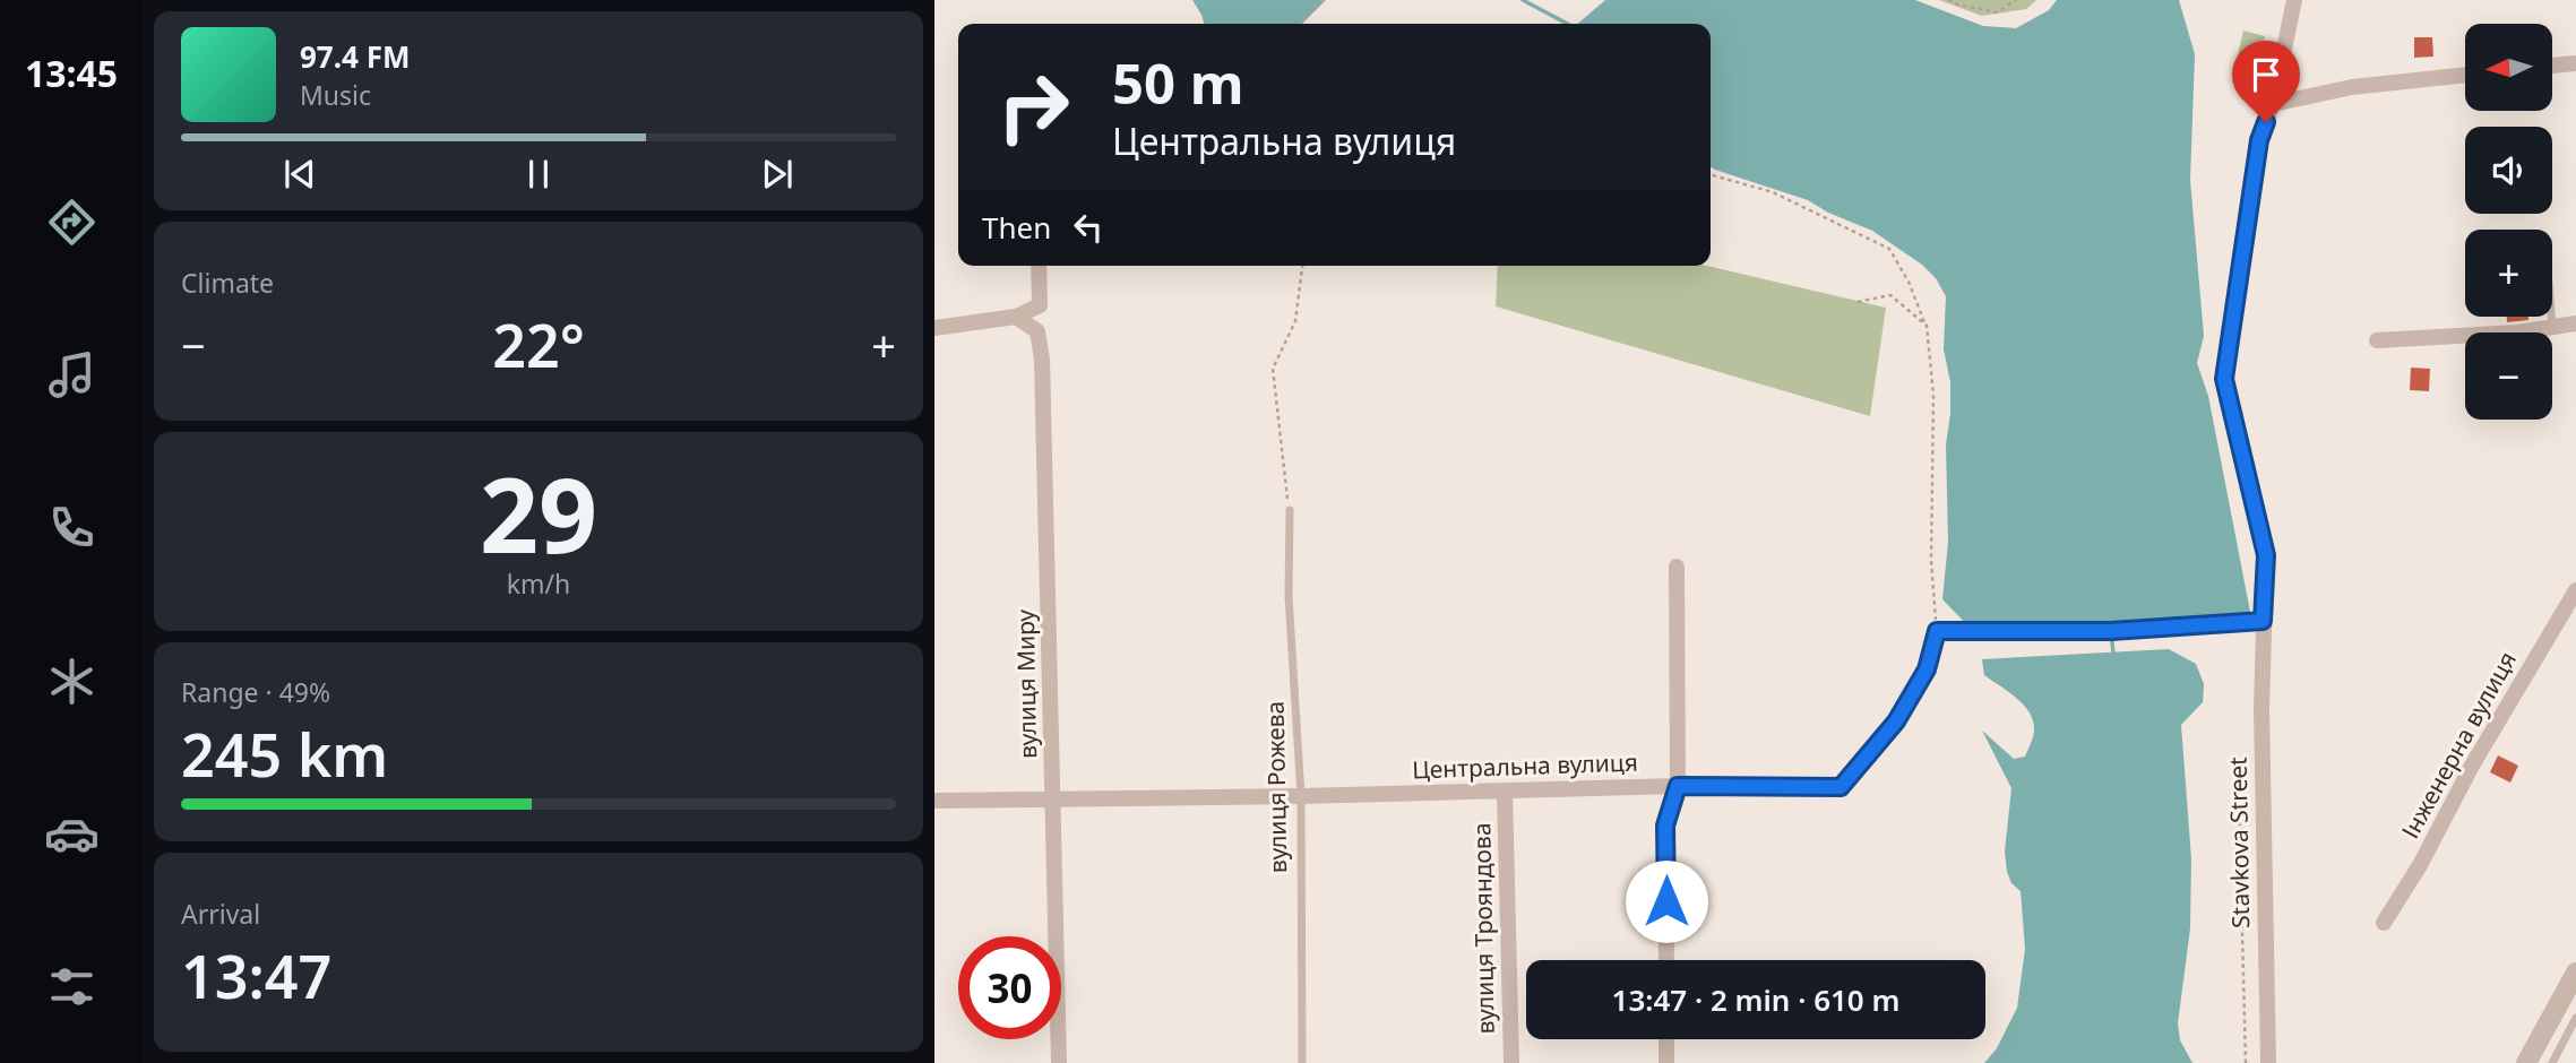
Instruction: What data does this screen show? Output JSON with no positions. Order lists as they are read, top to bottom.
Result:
{
  "streets": {
    "street": [
      "вулиця Миру",
      "Інженерна вулиця",
      "Центральна вулиця",
      "Stavkova Street",
      "вулиця Трояндова"
    ],
    "lane": ["вулиця Рожева"]
  },
  "crossings": [
    ["вулиця Миру", "Центральна вулиця"],
    ["Центральна вулиця", "вулиця Рожева"],
    ["Центральна вулиця", "вулиця Трояндова"]
  ],
  "north": "left",
  "page": {
    "tabs": "13:45",
    "map_buttons": ["+", "−"],
    "turn": ["50 m", "Центральна вулиця"],
    "song": ["97.4 FM", "Music"],
    "then": "Then",
    "tile": [
      "Climate",
      ["29", "km/h"],
      ["Range · 49%", "245 km"],
      ["Arrival", "13:47"]
    ],
    "heat": ["−", "22°", "+"],
    "limit": "30",
    "trip": "13:47 · 2 min · 610 m"
  }
}
